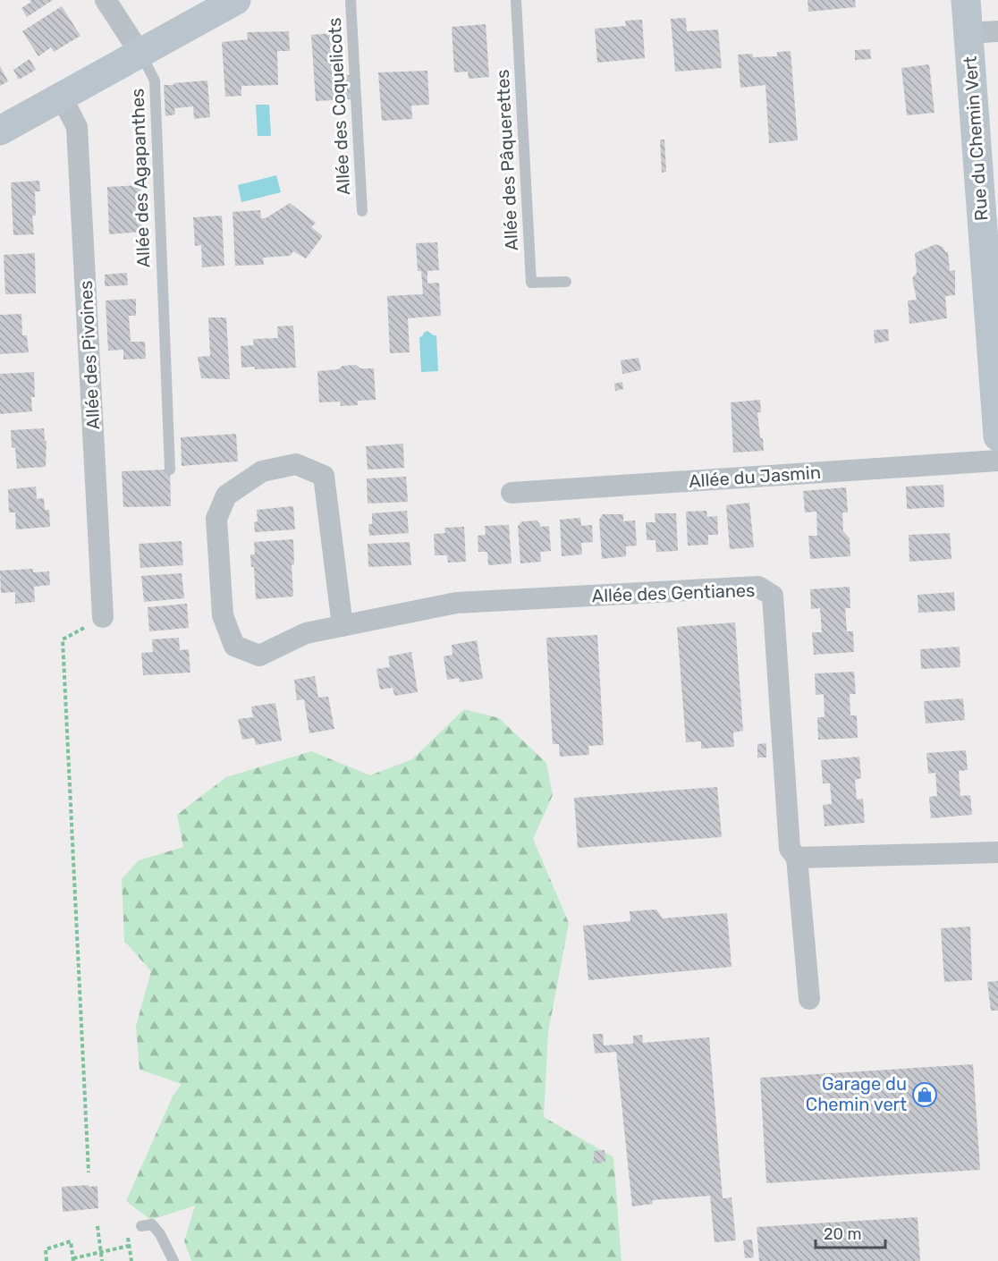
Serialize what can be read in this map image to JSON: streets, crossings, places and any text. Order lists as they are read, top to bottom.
{
  "streets": {
    "street": [
      "Rue du Chemin Vert",
      "Allée des Pivoines",
      "Allée du Jasmin",
      "Allée des Gentianes"
    ],
    "lane": ["Allée des Coquelicots", "Allée des Pâquerettes", "Allée des Agapanthes"]
  },
  "places": {
    "shop": ["Garage du Chemin vert"]
  },
  "scale_bar": "20 m"
}
